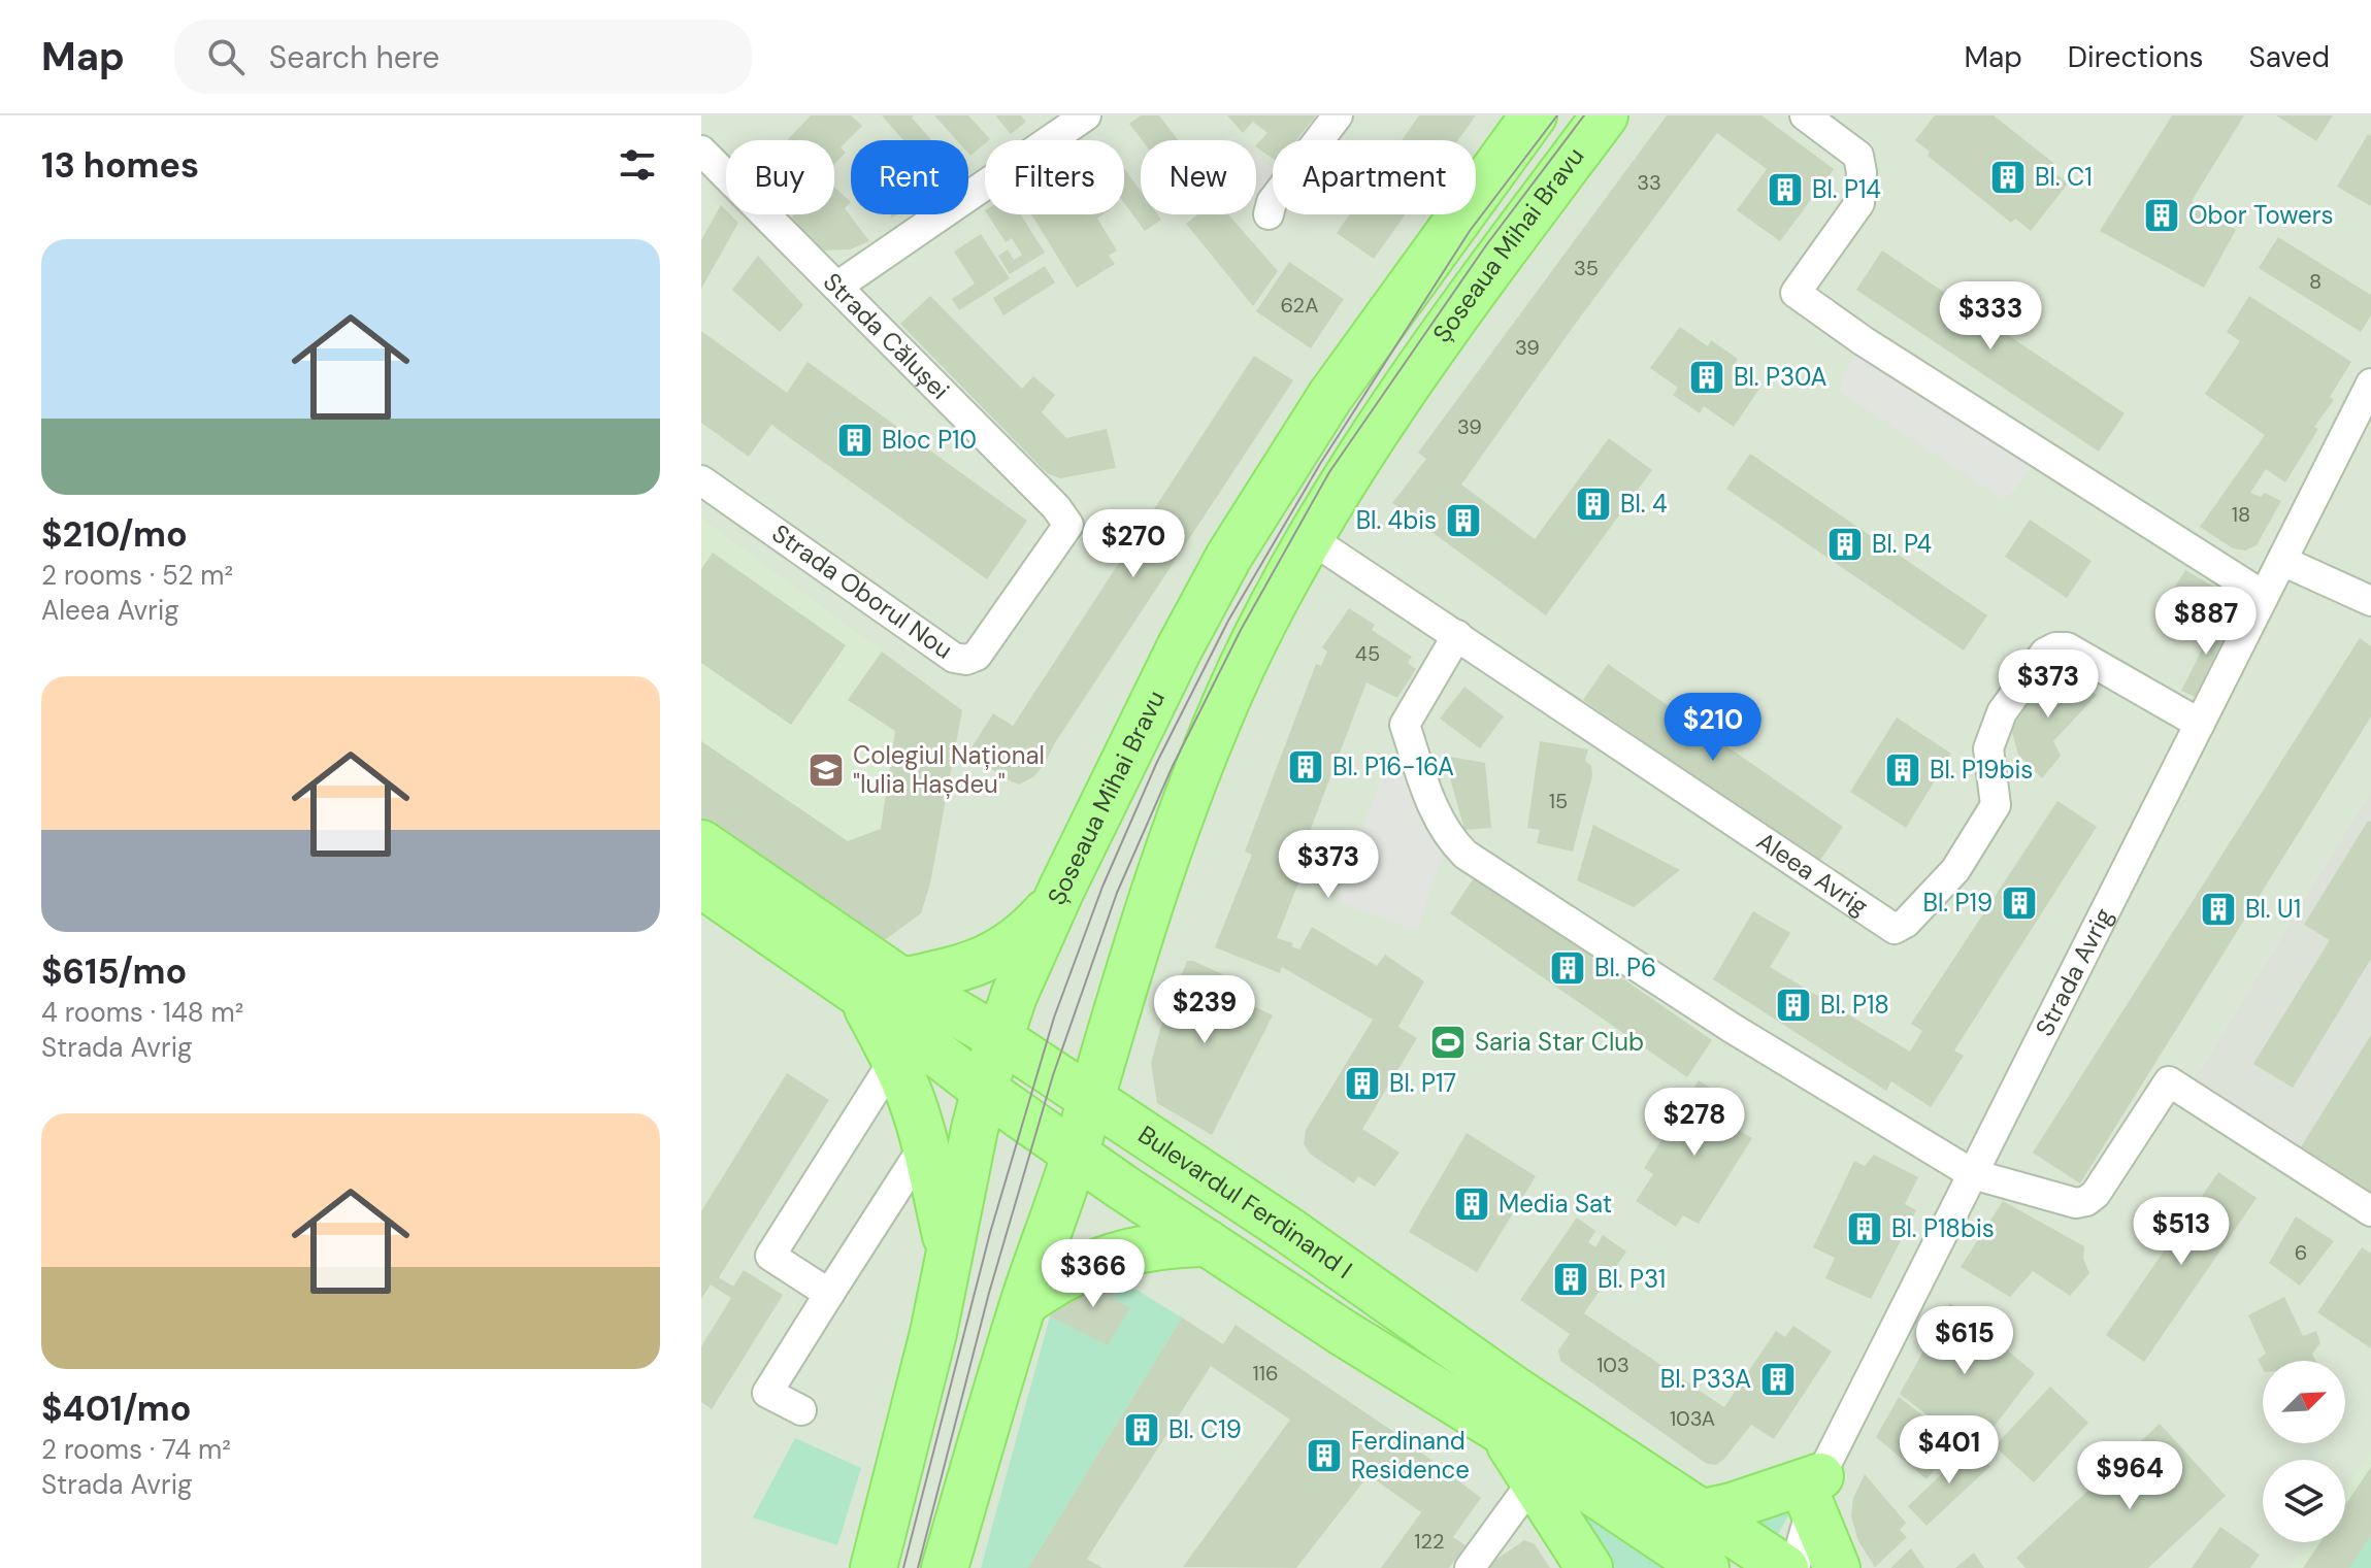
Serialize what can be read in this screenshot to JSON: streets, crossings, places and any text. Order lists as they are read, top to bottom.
{
  "streets": {
    "main road": ["Șoseaua Mihai Bravu", "Bulevardul Ferdinand I"],
    "street": [
      "Strada Călușei",
      "Strada Oborul Nou",
      "Aleea Avrig",
      "Strada Avrig"
    ]
  },
  "crossings": [
    ["Șoseaua Mihai Bravu", "Aleea Avrig"],
    ["Șoseaua Mihai Bravu", "Bulevardul Ferdinand I"],
    ["Strada Călușei", "Strada Oborul Nou"],
    ["Aleea Avrig", "Strada Avrig"]
  ],
  "places": {
    "building": [
      "Bl. C1",
      "Bl. P14",
      "Obor Towers",
      "Bl. P30A",
      "Bloc P10",
      "Bl. 4",
      "Bl. 4bis",
      "Bl. P4",
      "Bl. P16-16A",
      "Bl. P19bis",
      "Bl. P19",
      "Bl. U1",
      "Bl. P6",
      "Bl. P18",
      "Bl. P17",
      "Media Sat",
      "Bl. P18bis",
      "Bl. P31",
      "Bl. P33A",
      "Bl. C19",
      "Ferdinand Residence"
    ],
    "school or university": ["Colegiul Național \"Iulia Hașdeu\""],
    "sports": ["Saria Star Club"]
  },
  "house_numbers": [
    "33",
    "35",
    "8",
    "62A",
    "39",
    "39",
    "18",
    "45",
    "15",
    "6",
    "103",
    "116",
    "103A",
    "122"
  ],
  "north": "top right",
  "page": {
    "header": "Map",
    "search": "Search here",
    "nav": ["Map", "Directions", "Saved"],
    "heading": "13 homes",
    "chip": [
      "Buy",
      "Rent",
      "Filters",
      "New",
      "Apartment"
    ],
    "list": [
      {
        "name": "$210/mo",
        "note": "2 rooms · 52 m² · Aleea Avrig"
      },
      {
        "name": "$615/mo",
        "note": "4 rooms · 148 m² · Strada Avrig"
      },
      {
        "name": "$401/mo",
        "note": "2 rooms · 74 m² · Strada Avrig"
      }
    ],
    "price": [
      "$333",
      "$270",
      "$887",
      "$373",
      "$210",
      "$373",
      "$239",
      "$278",
      "$513",
      "$366",
      "$615",
      "$401",
      "$964"
    ]
  }
}
